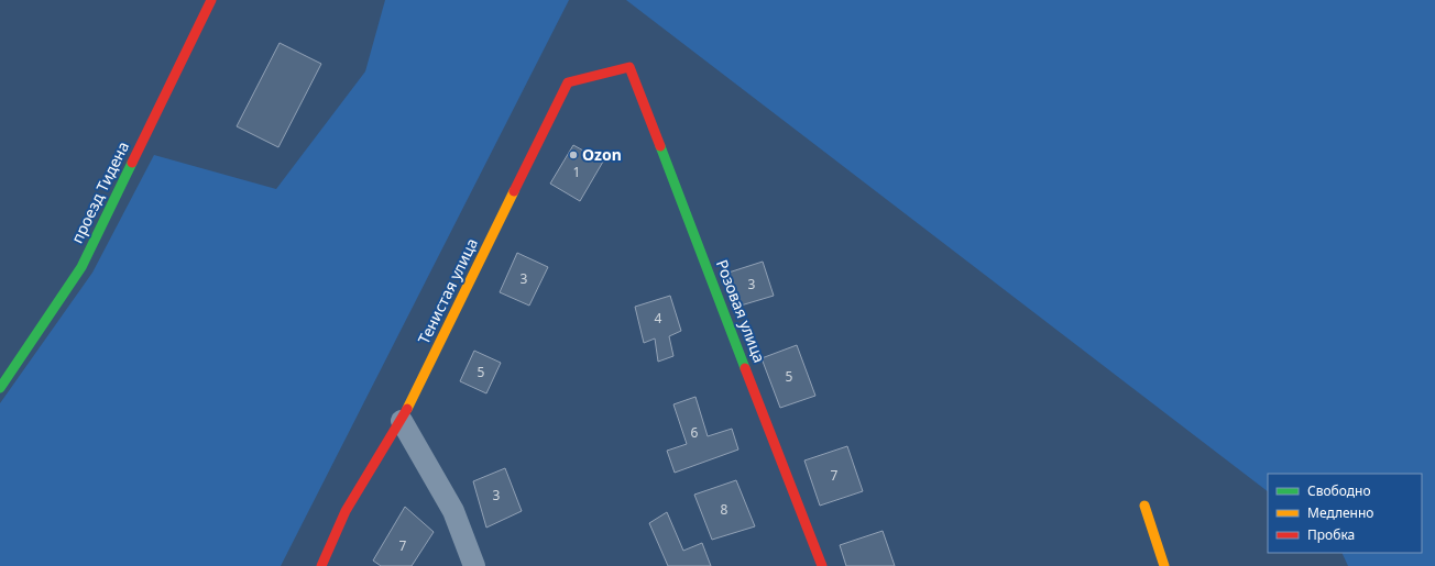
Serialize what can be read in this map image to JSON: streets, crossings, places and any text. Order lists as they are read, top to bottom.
{
  "streets": {
    "street": ["проезд Тидена", "Тенистая улица", "Розовая улица"]
  },
  "crossings": [
    ["Тенистая улица", "Розовая улица"]
  ],
  "places": ["Ozon"],
  "house_numbers": [
    "1",
    "3",
    "3",
    "4",
    "5",
    "5",
    "6",
    "7",
    "3",
    "8",
    "7"
  ],
  "legend": ["Свободно", "Медленно", "Пробка"]
}
